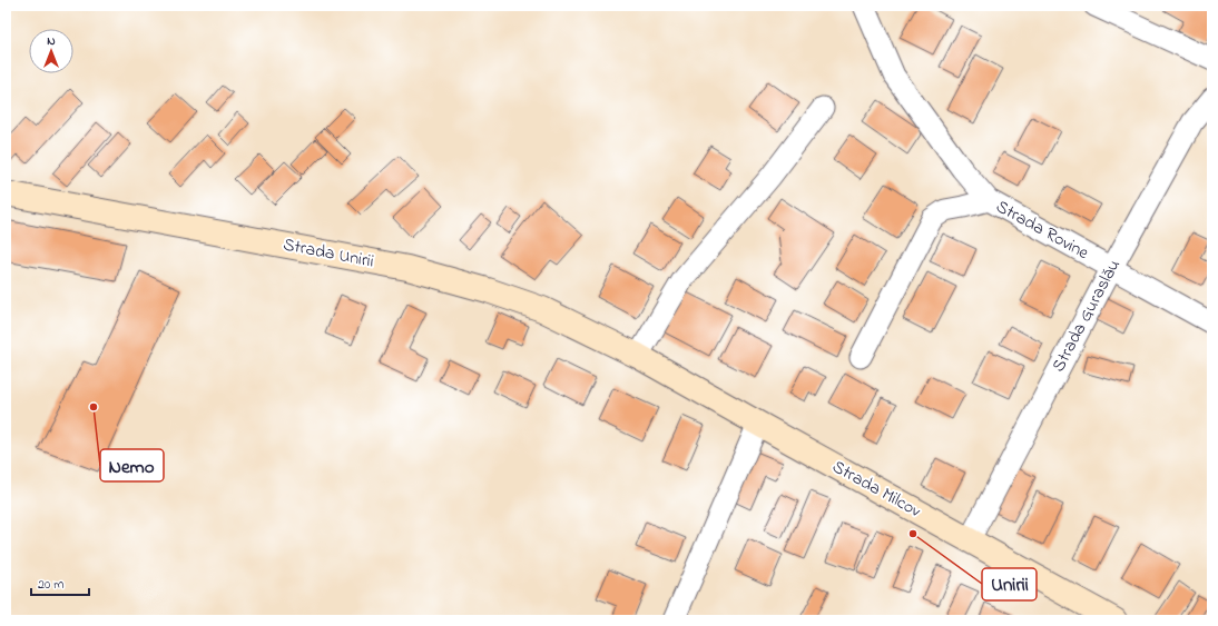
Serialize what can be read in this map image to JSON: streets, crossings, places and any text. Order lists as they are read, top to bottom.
{
  "streets": {
    "main road": ["Strada Unirii", "Strada Milcov"],
    "street": ["Strada Rovine", "Strada Guraslău"]
  },
  "crossings": [
    ["Strada Rovine", "Strada Guraslău"],
    ["Strada Unirii", "Strada Milcov"],
    ["Strada Guraslău", "Strada Milcov"]
  ],
  "places": ["Nemo", "Unirii"],
  "scale_bar": "20 m",
  "north": "top"
}
